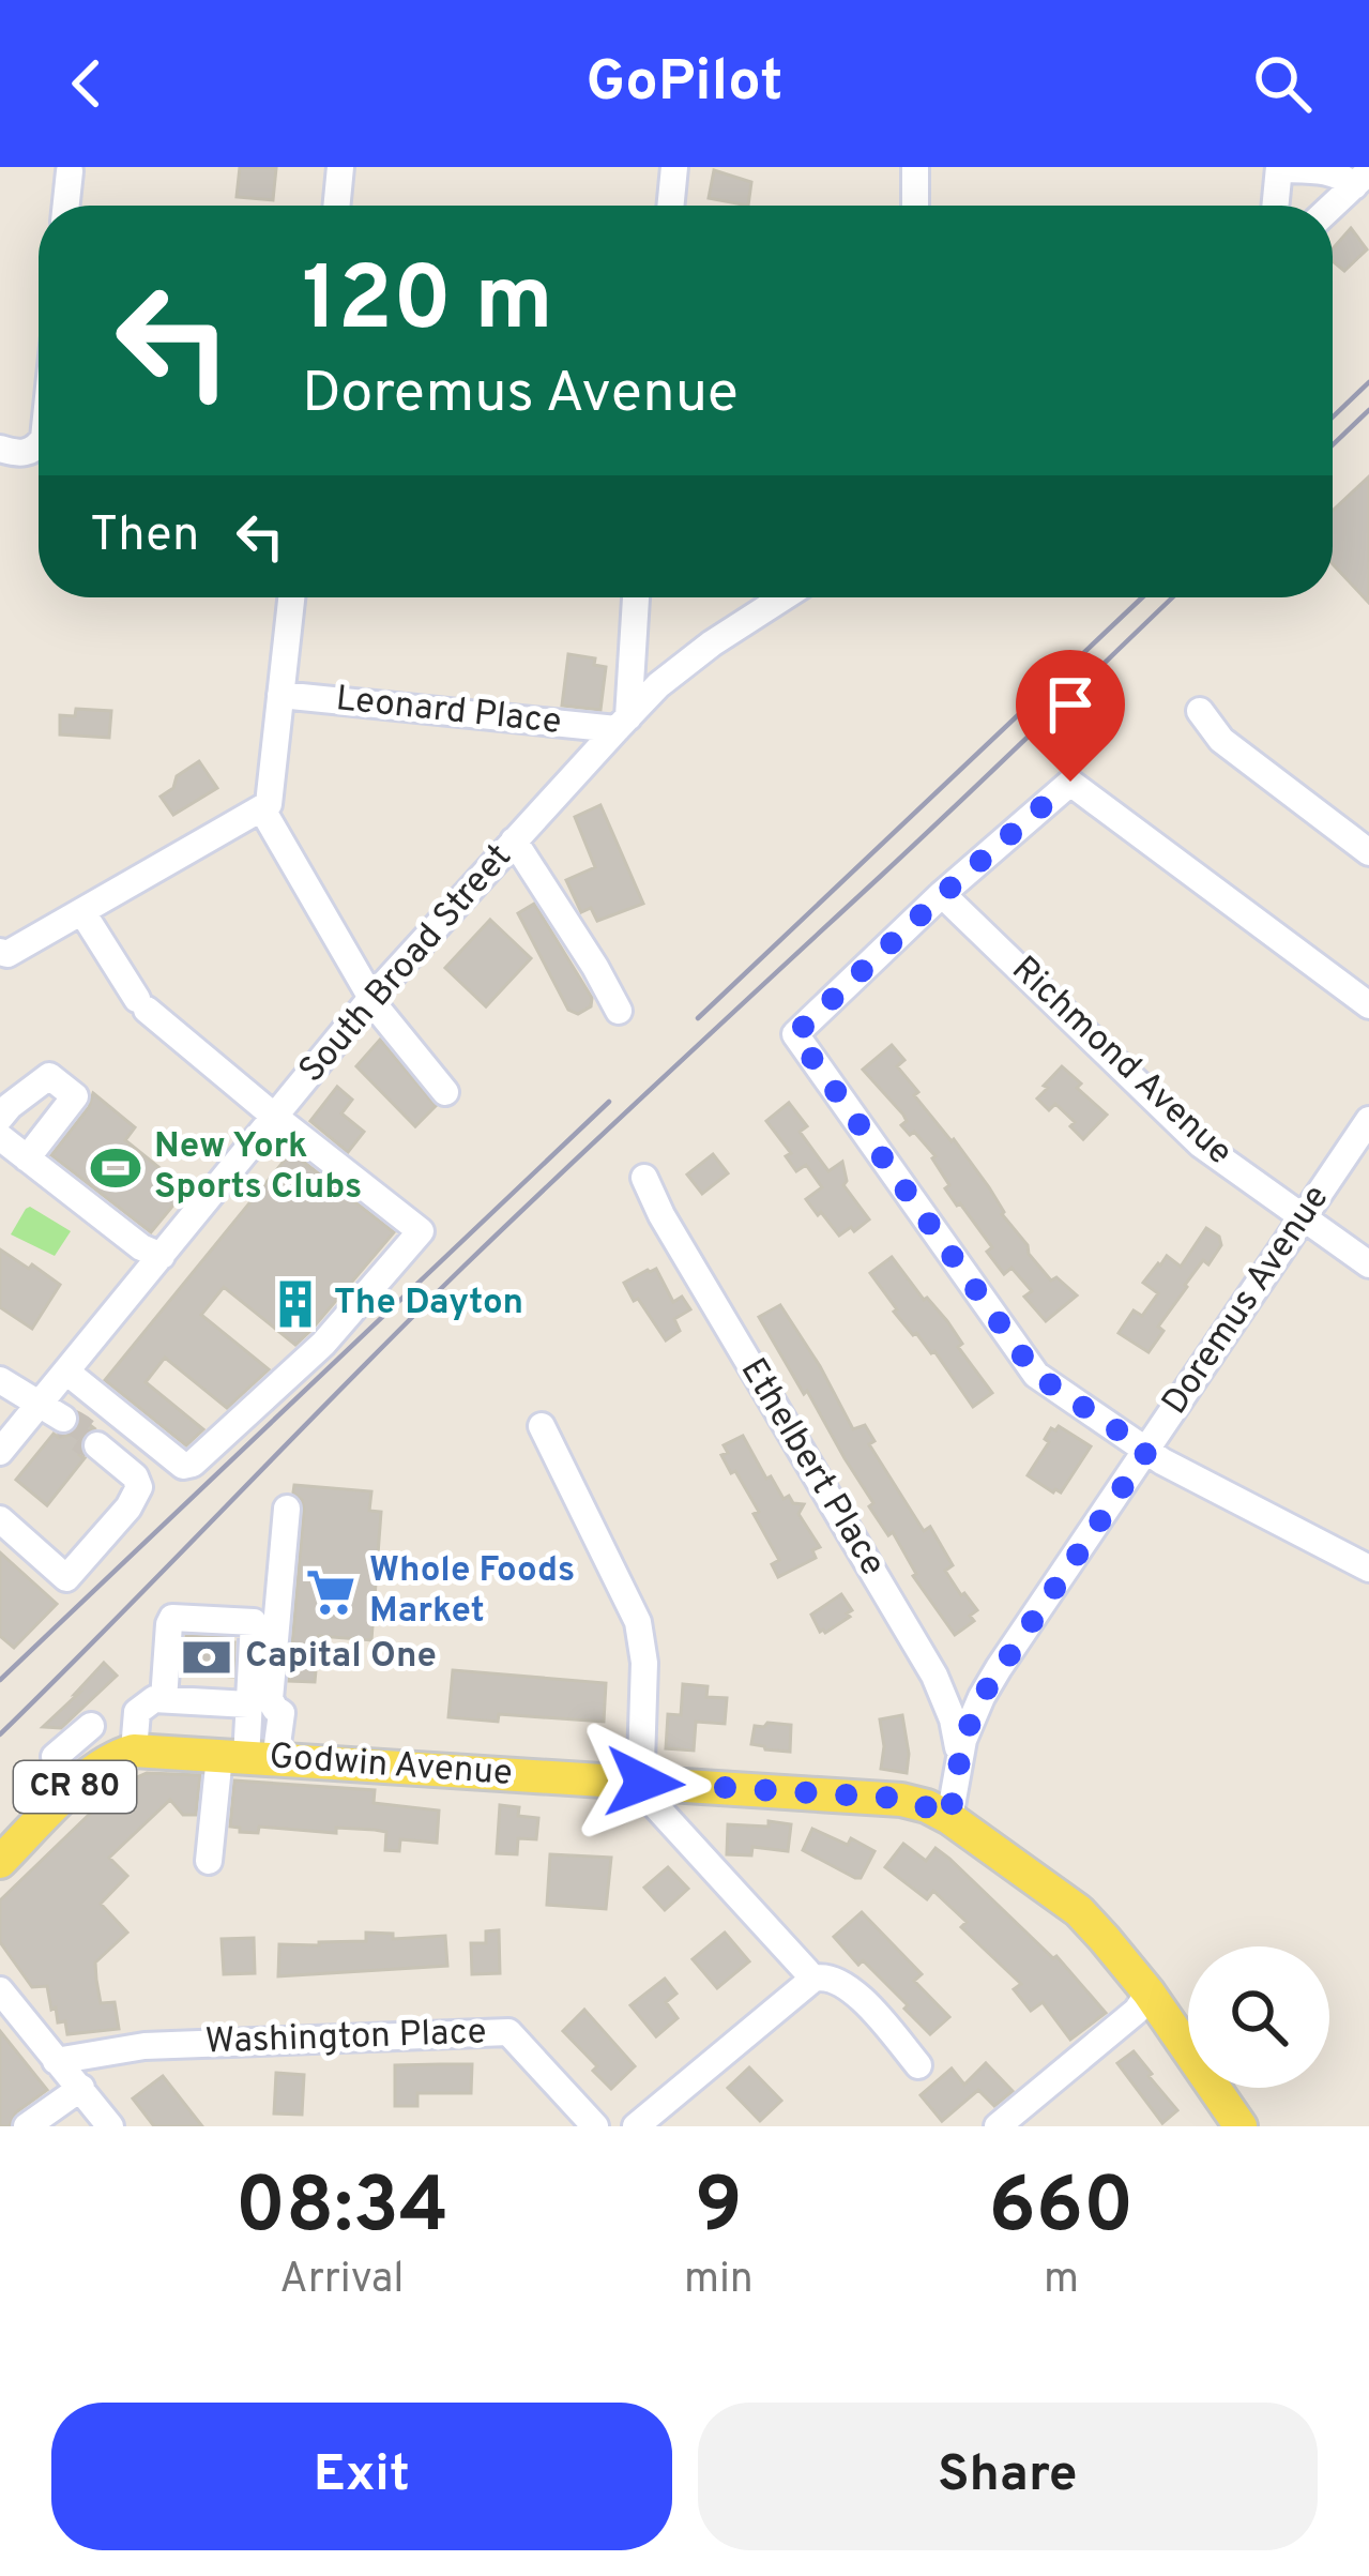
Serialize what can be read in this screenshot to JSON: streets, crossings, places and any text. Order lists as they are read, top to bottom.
{
  "streets": {
    "main road": ["Godwin Avenue", "CR 80"],
    "street": [
      "Leonard Place",
      "South Broad Street",
      "Richmond Avenue",
      "Doremus Avenue",
      "Ethelbert Place",
      "Washington Place"
    ]
  },
  "crossings": [
    ["Leonard Place", "South Broad Street"],
    ["Richmond Avenue", "Doremus Avenue"],
    ["Doremus Avenue", "Ethelbert Place"],
    ["Doremus Avenue", "Godwin Avenue"],
    ["Godwin Avenue", "CR 80"]
  ],
  "places": {
    "sports": ["New York Sports Clubs"],
    "building": ["The Dayton"],
    "supermarket": ["Whole Foods Market"],
    "bank": ["Capital One"]
  },
  "page": {
    "header": "GoPilot",
    "turn": ["120 m", "Doremus Avenue"],
    "then": "Then",
    "eta": [
      "08:34",
      "Arrival",
      "9",
      "min",
      "660",
      "m"
    ],
    "buttons": ["Exit", "Share"]
  }
}
